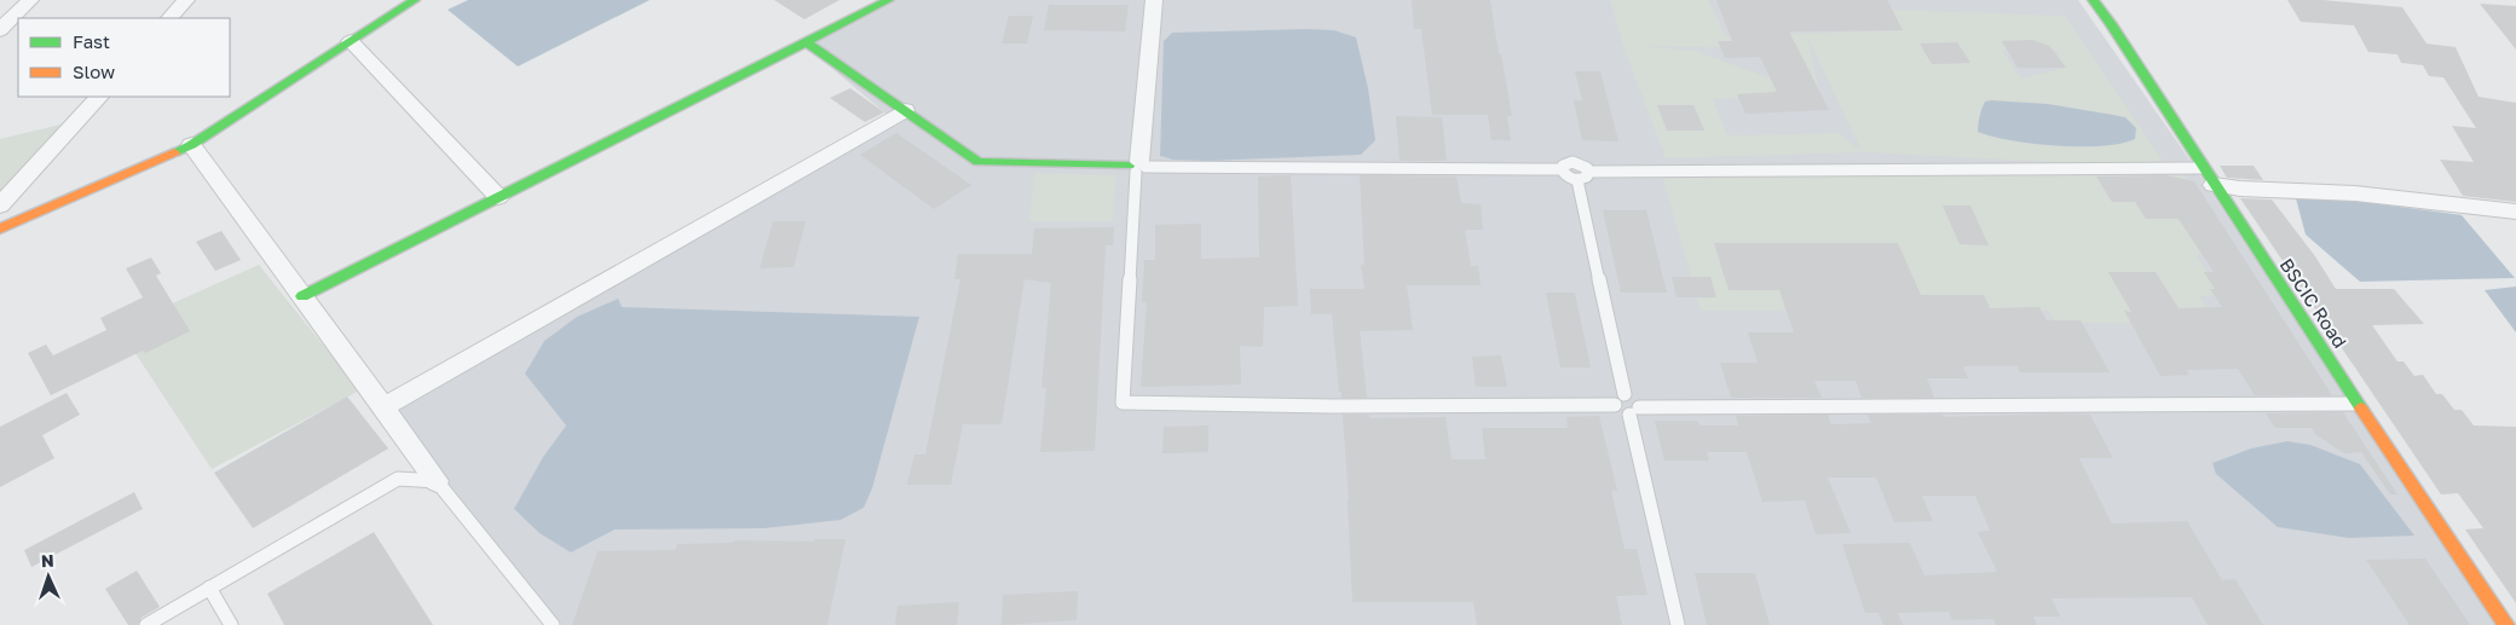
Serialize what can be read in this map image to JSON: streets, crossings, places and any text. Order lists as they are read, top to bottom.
{
  "streets": {
    "street": ["BSCIC Road"]
  },
  "legend": ["Fast", "Slow"],
  "north": "top"
}
